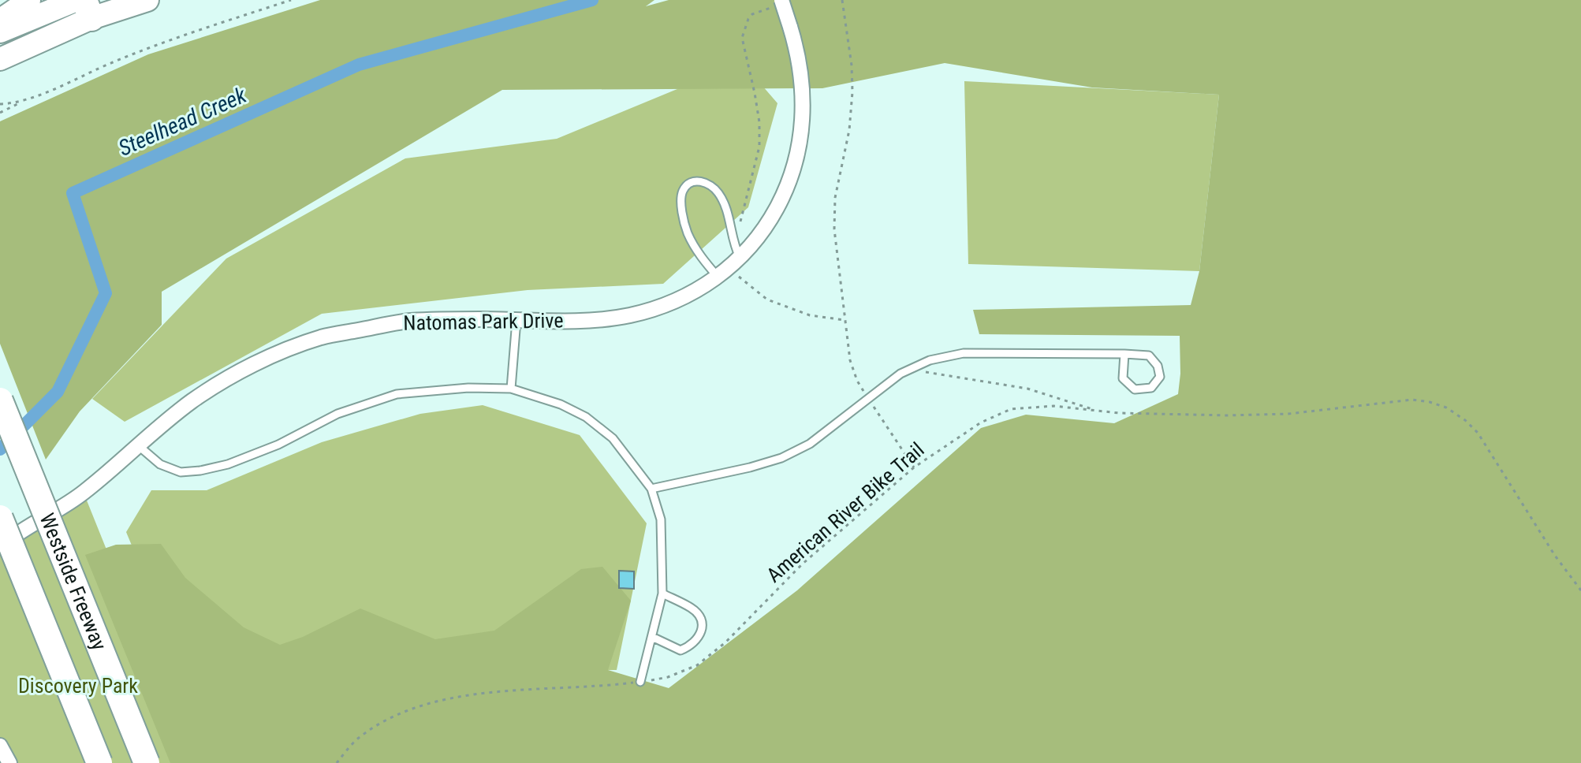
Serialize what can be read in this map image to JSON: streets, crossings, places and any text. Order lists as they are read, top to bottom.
{
  "streets": {
    "highway": ["Westside Freeway"],
    "street": ["Natomas Park Drive"],
    "path": ["American River Bike Trail"]
  },
  "water": ["Steelhead Creek"],
  "parks": ["Discovery Park"]
}
